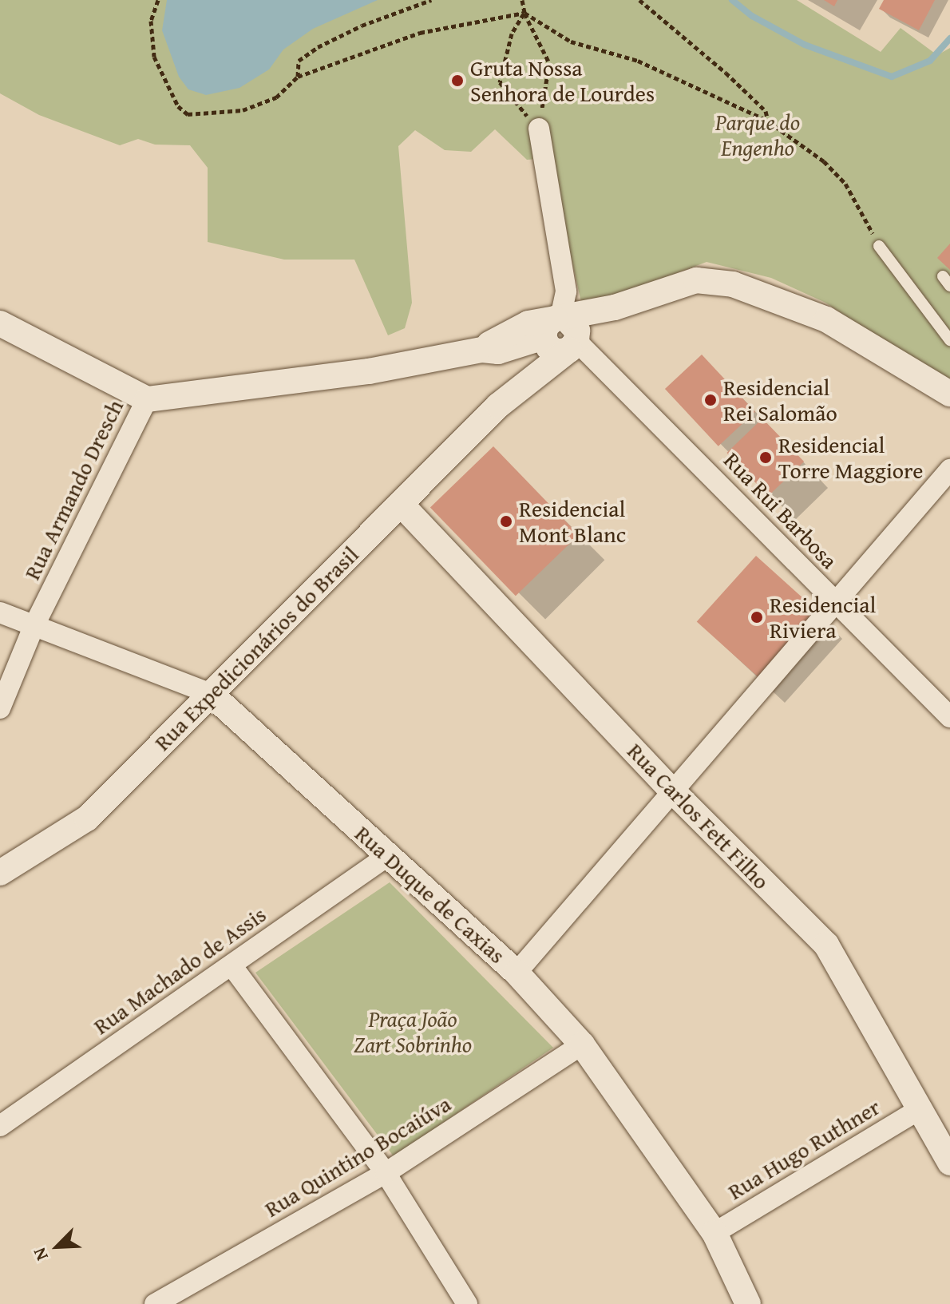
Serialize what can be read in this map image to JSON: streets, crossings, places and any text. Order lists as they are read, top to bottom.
{
  "streets": {
    "street": [
      "Rua Armando Dresch",
      "Rua Rui Barbosa",
      "Rua Expedicionários do Brasil",
      "Rua Carlos Fett Filho",
      "Rua Duque de Caxias",
      "Rua Machado de Assis",
      "Rua Hugo Ruthner",
      "Rua Quintino Bocaiúva"
    ]
  },
  "crossings": [
    ["Rua Armando Dresch", "Rua Duque de Caxias"],
    ["Rua Rui Barbosa", "Rua Expedicionários do Brasil"],
    ["Rua Expedicionários do Brasil", "Rua Carlos Fett Filho"],
    ["Rua Expedicionários do Brasil", "Rua Duque de Caxias"],
    ["Rua Carlos Fett Filho", "Rua Hugo Ruthner"],
    ["Rua Duque de Caxias", "Rua Machado de Assis"],
    ["Rua Duque de Caxias", "Rua Hugo Ruthner"],
    ["Rua Duque de Caxias", "Rua Quintino Bocaiúva"]
  ],
  "parks": ["Parque do Engenho", "Praça João Zart Sobrinho"],
  "places": [
    "Gruta Nossa Senhora de Lourdes",
    "Residencial Rei Salomão",
    "Residencial Torre Maggiore",
    "Residencial Mont Blanc",
    "Residencial Riviera"
  ],
  "north": "bottom left"
}
